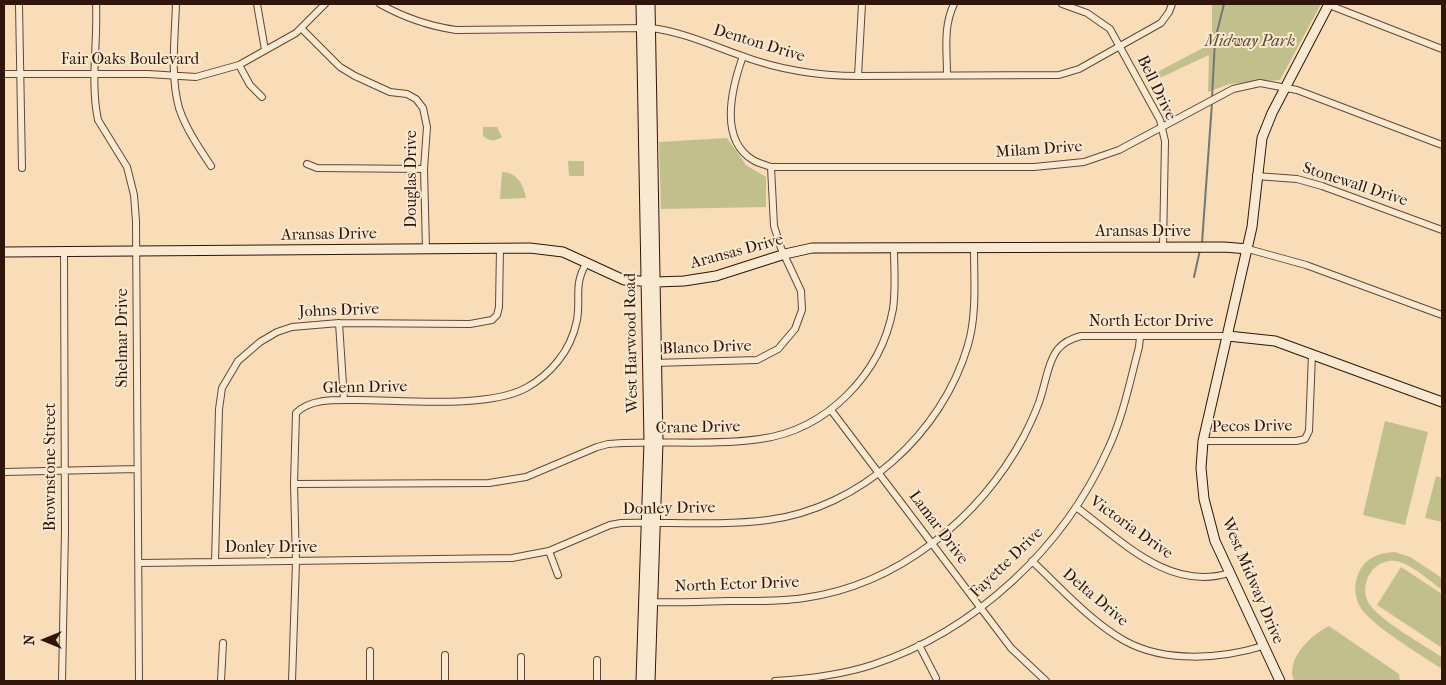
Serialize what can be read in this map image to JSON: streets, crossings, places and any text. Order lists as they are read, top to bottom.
{
  "streets": {
    "street": [
      "Denton Drive",
      "Fair Oaks Boulevard",
      "Bell Drive",
      "Milam Drive",
      "Douglas Drive",
      "Stonewall Drive",
      "Aransas Drive",
      "Johns Drive",
      "North Ector Drive",
      "Shelmar Drive",
      "West Harwood Road",
      "Blanco Drive",
      "Glenn Drive",
      "Pecos Drive",
      "Crane Drive",
      "Brownstone Street",
      "Donley Drive",
      "Lamar Drive",
      "Victoria Drive",
      "Fayette Drive",
      "West Midway Drive",
      "Delta Drive"
    ]
  },
  "crossings": [
    ["Denton Drive", "Bell Drive"],
    ["Denton Drive", "Milam Drive"],
    ["Denton Drive", "West Harwood Road"],
    ["Fair Oaks Boulevard", "Douglas Drive"],
    ["Fair Oaks Boulevard", "Shelmar Drive"],
    ["Bell Drive", "Milam Drive"],
    ["Bell Drive", "Aransas Drive"],
    ["Milam Drive", "Blanco Drive"],
    ["Milam Drive", "West Midway Drive"],
    ["Douglas Drive", "Aransas Drive"],
    ["Stonewall Drive", "West Midway Drive"],
    ["Aransas Drive", "Johns Drive"],
    ["Aransas Drive", "Shelmar Drive"],
    ["Aransas Drive", "West Harwood Road"],
    ["Aransas Drive", "Blanco Drive"],
    ["Aransas Drive", "Glenn Drive"],
    ["Aransas Drive", "Crane Drive"],
    ["Aransas Drive", "Brownstone Street"],
    ["Aransas Drive", "Donley Drive"],
    ["Aransas Drive", "West Midway Drive"],
    ["Johns Drive", "Donley Drive"],
    ["North Ector Drive", "West Harwood Road"],
    ["North Ector Drive", "Pecos Drive"],
    ["North Ector Drive", "Lamar Drive"],
    ["North Ector Drive", "Fayette Drive"],
    ["North Ector Drive", "West Midway Drive"],
    ["Shelmar Drive", "Donley Drive"],
    ["West Harwood Road", "Blanco Drive"],
    ["West Harwood Road", "Crane Drive"],
    ["West Harwood Road", "Donley Drive"],
    ["Glenn Drive", "Crane Drive"],
    ["Glenn Drive", "Donley Drive"],
    ["Pecos Drive", "West Midway Drive"],
    ["Crane Drive", "Lamar Drive"],
    ["Donley Drive", "Lamar Drive"],
    ["Lamar Drive", "Fayette Drive"],
    ["Victoria Drive", "Fayette Drive"],
    ["Victoria Drive", "West Midway Drive"],
    ["Fayette Drive", "Delta Drive"],
    ["West Midway Drive", "Delta Drive"]
  ],
  "parks": ["Midway Park"],
  "north": "left"
}
